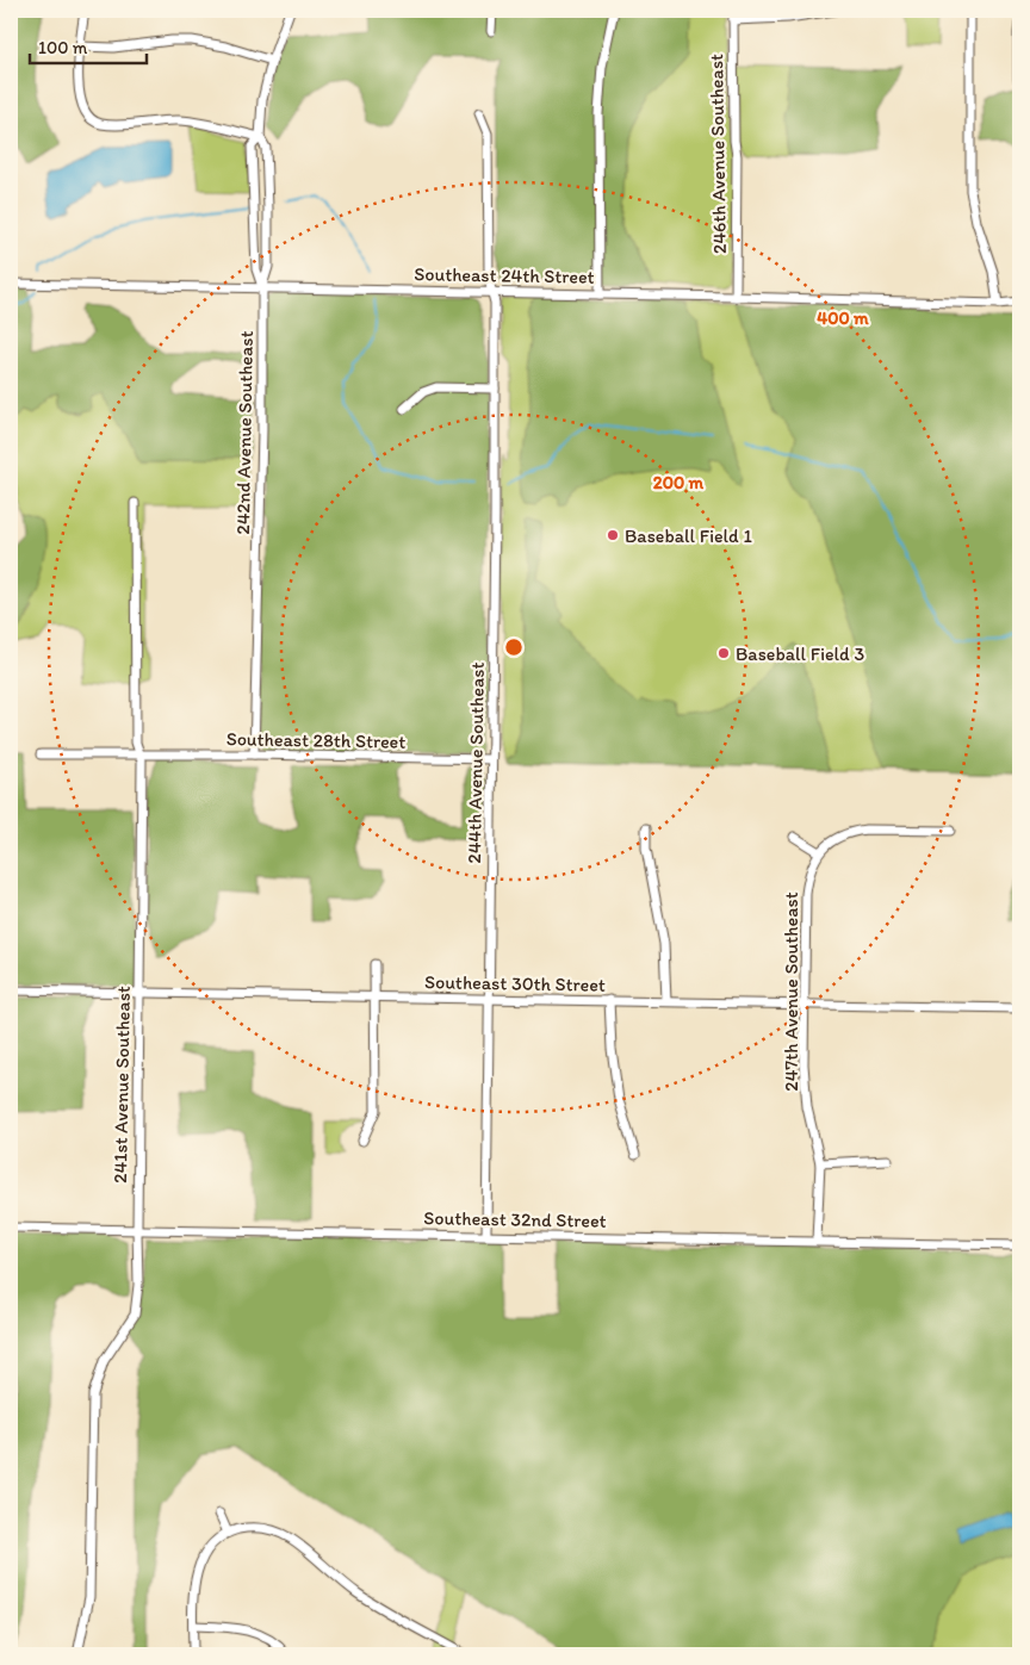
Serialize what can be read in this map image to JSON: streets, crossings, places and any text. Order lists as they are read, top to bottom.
{
  "streets": {
    "street": [
      "246th Avenue Southeast",
      "Southeast 24th Street",
      "242nd Avenue Southeast",
      "Southeast 28th Street",
      "244th Avenue Southeast",
      "Southeast 30th Street",
      "247th Avenue Southeast",
      "241st Avenue Southeast",
      "Southeast 32nd Street"
    ]
  },
  "crossings": [
    ["246th Avenue Southeast", "Southeast 24th Street"],
    ["Southeast 24th Street", "242nd Avenue Southeast"],
    ["Southeast 24th Street", "244th Avenue Southeast"],
    ["242nd Avenue Southeast", "Southeast 28th Street"],
    ["Southeast 28th Street", "244th Avenue Southeast"],
    ["Southeast 28th Street", "241st Avenue Southeast"],
    ["244th Avenue Southeast", "Southeast 30th Street"],
    ["244th Avenue Southeast", "Southeast 32nd Street"],
    ["Southeast 30th Street", "247th Avenue Southeast"],
    ["Southeast 30th Street", "241st Avenue Southeast"],
    ["247th Avenue Southeast", "Southeast 32nd Street"],
    ["241st Avenue Southeast", "Southeast 32nd Street"]
  ],
  "places": ["Baseball Field 1", "Baseball Field 3"],
  "scale_bar": "100 m",
  "rings": ["400 m", "200 m"]
}
